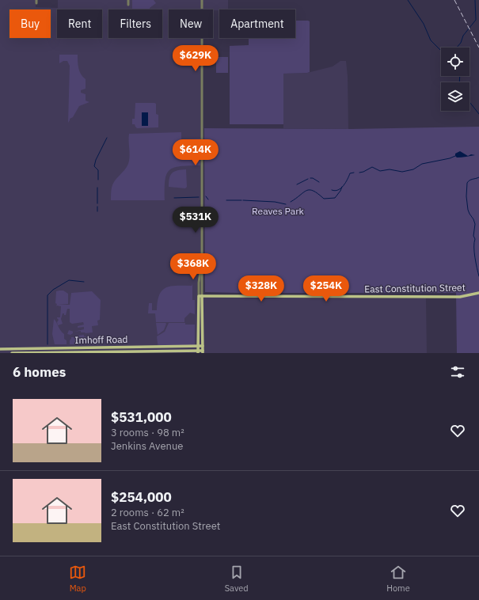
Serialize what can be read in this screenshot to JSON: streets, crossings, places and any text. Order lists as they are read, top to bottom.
{
  "streets": {
    "main road": ["East Constitution Street", "Imhoff Road"]
  },
  "parks": ["Reaves Park"],
  "page": {
    "chip": [
      "Buy",
      "Rent",
      "Filters",
      "New",
      "Apartment"
    ],
    "price": [
      "$629K",
      "$614K",
      "$531K",
      "$368K",
      "$328K",
      "$254K"
    ],
    "heading": "6 homes",
    "list": [
      {
        "name": "$531,000",
        "note": "3 rooms · 98 m² · Jenkins Avenue"
      },
      {
        "name": "$254,000",
        "note": "2 rooms · 62 m² · East Constitution Street"
      }
    ],
    "tabs": ["Map", "Saved", "Home"]
  }
}
